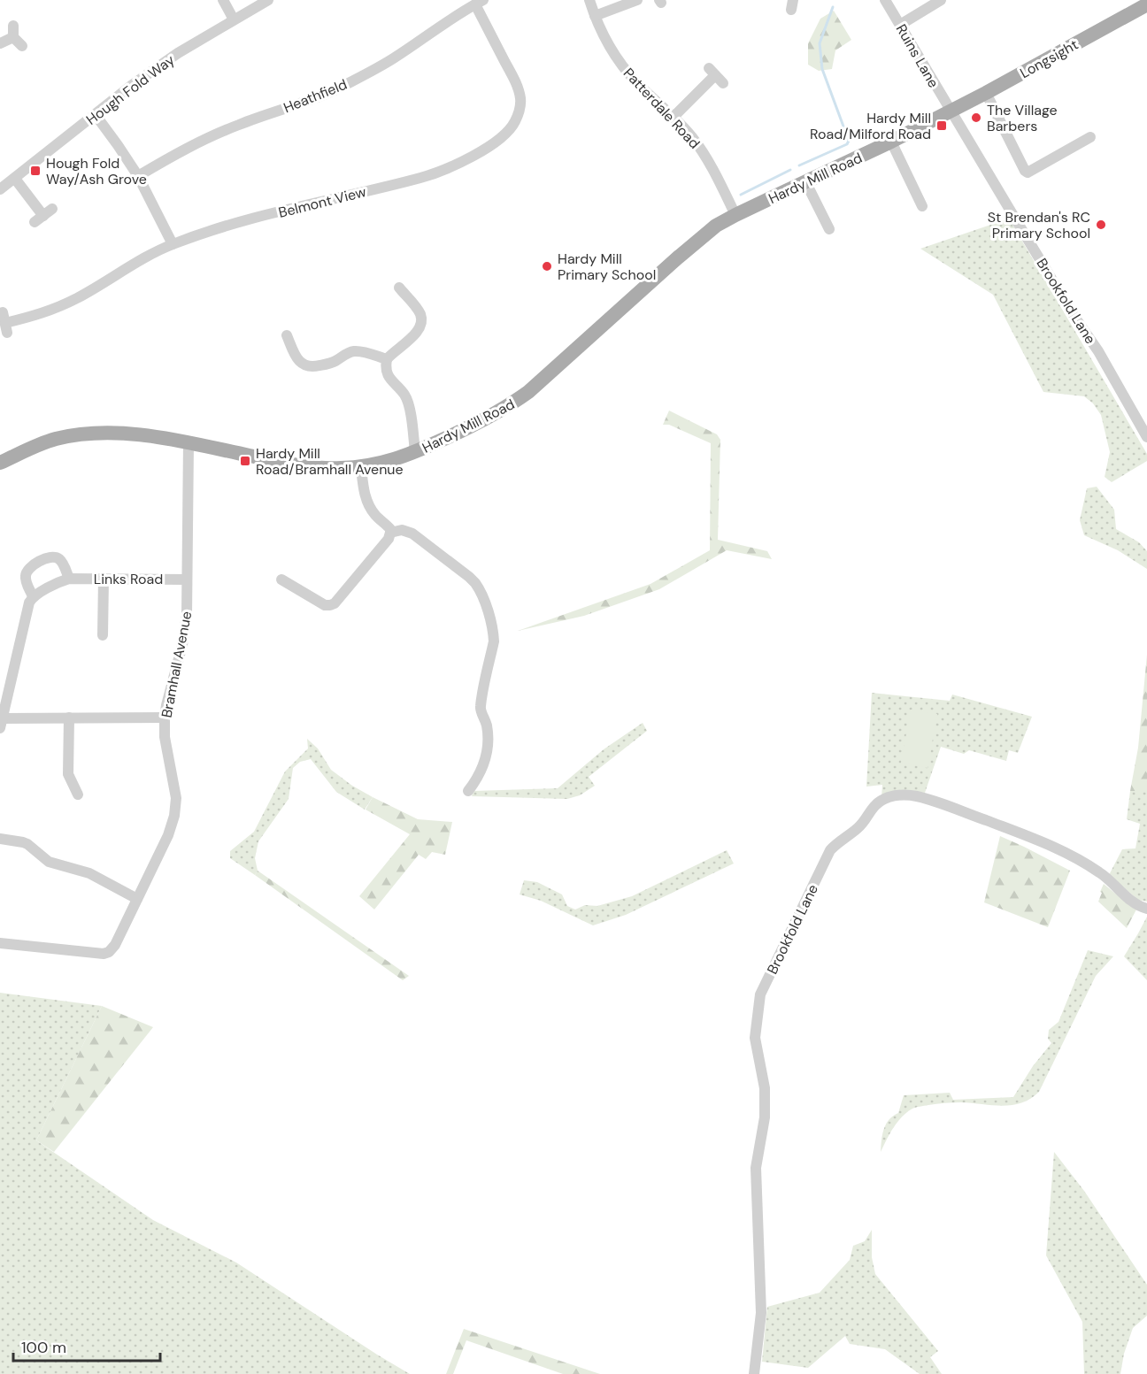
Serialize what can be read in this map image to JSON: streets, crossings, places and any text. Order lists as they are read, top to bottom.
{
  "streets": {
    "main road": ["Longsight", "Hardy Mill Road"],
    "street": [
      "Ruins Lane",
      "Hough Fold Way",
      "Heathfield",
      "Patterdale Road",
      "Belmont View",
      "Brookfold Lane",
      "Links Road",
      "Bramhall Avenue"
    ]
  },
  "crossings": [
    ["Ruins Lane", "Longsight"],
    ["Ruins Lane", "Hardy Mill Road"],
    ["Ruins Lane", "Brookfold Lane"],
    ["Longsight", "Hardy Mill Road"],
    ["Longsight", "Brookfold Lane"],
    ["Heathfield", "Belmont View"],
    ["Patterdale Road", "Hardy Mill Road"],
    ["Hardy Mill Road", "Brookfold Lane"],
    ["Hardy Mill Road", "Bramhall Avenue"],
    ["Links Road", "Bramhall Avenue"]
  ],
  "places": {
    "other": ["The Village Barbers", "St Brendan's RC Primary School", "Hardy Mill Primary School"],
    "transit": ["Hardy Mill Road/Milford Road", "Hough Fold Way/Ash Grove", "Hardy Mill Road/Bramhall Avenue"]
  },
  "scale_bar": "100 m"
}
